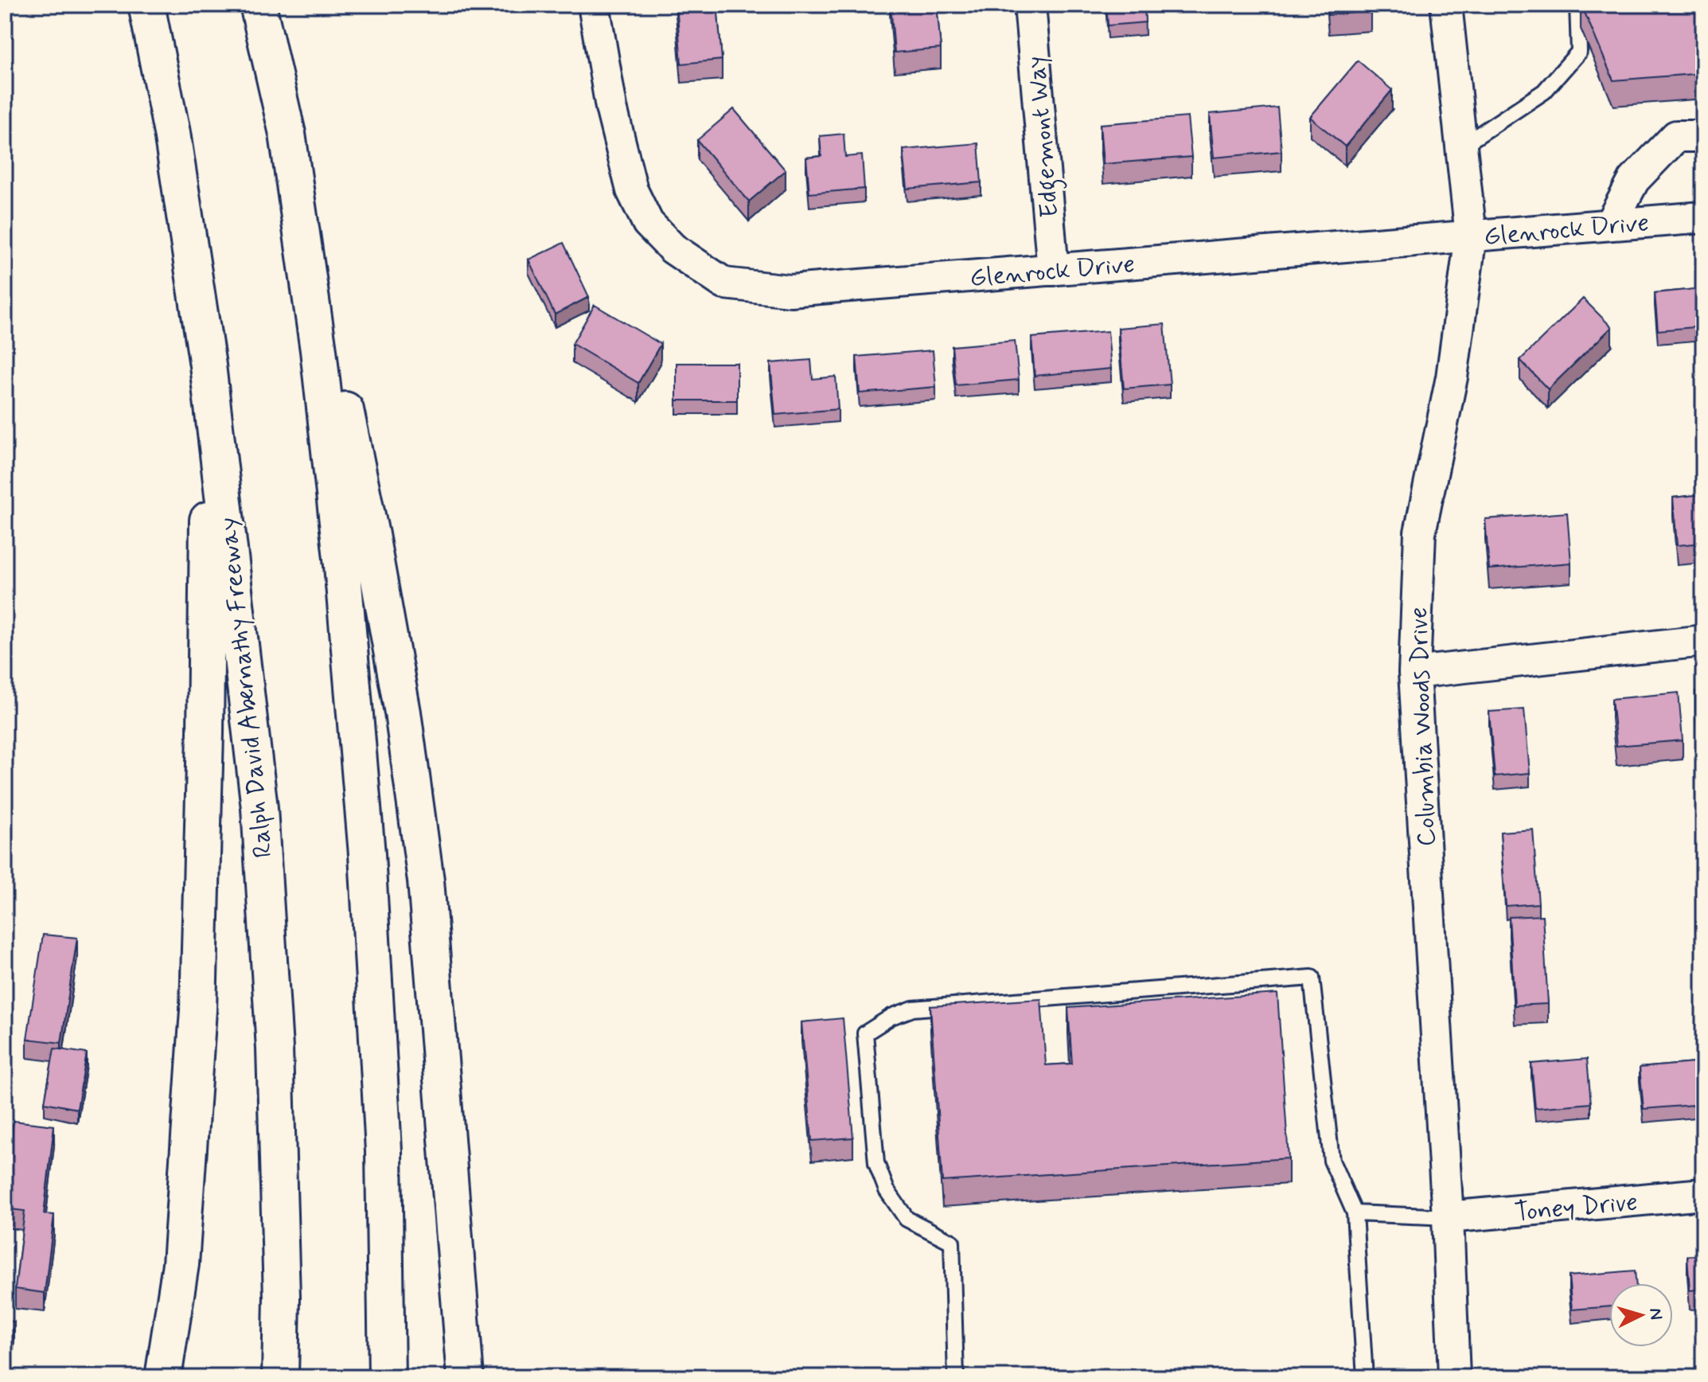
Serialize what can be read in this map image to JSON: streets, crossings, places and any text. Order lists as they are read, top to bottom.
{
  "streets": {
    "highway": ["Ralph David Abernathy Freeway"],
    "street": [
      "Edgemont Way",
      "Glenrock Drive",
      "Columbia Woods Drive",
      "Toney Drive"
    ]
  },
  "crossings": [
    ["Edgemont Way", "Glenrock Drive"],
    ["Glenrock Drive", "Columbia Woods Drive"],
    ["Columbia Woods Drive", "Toney Drive"]
  ],
  "north": "right"
}
